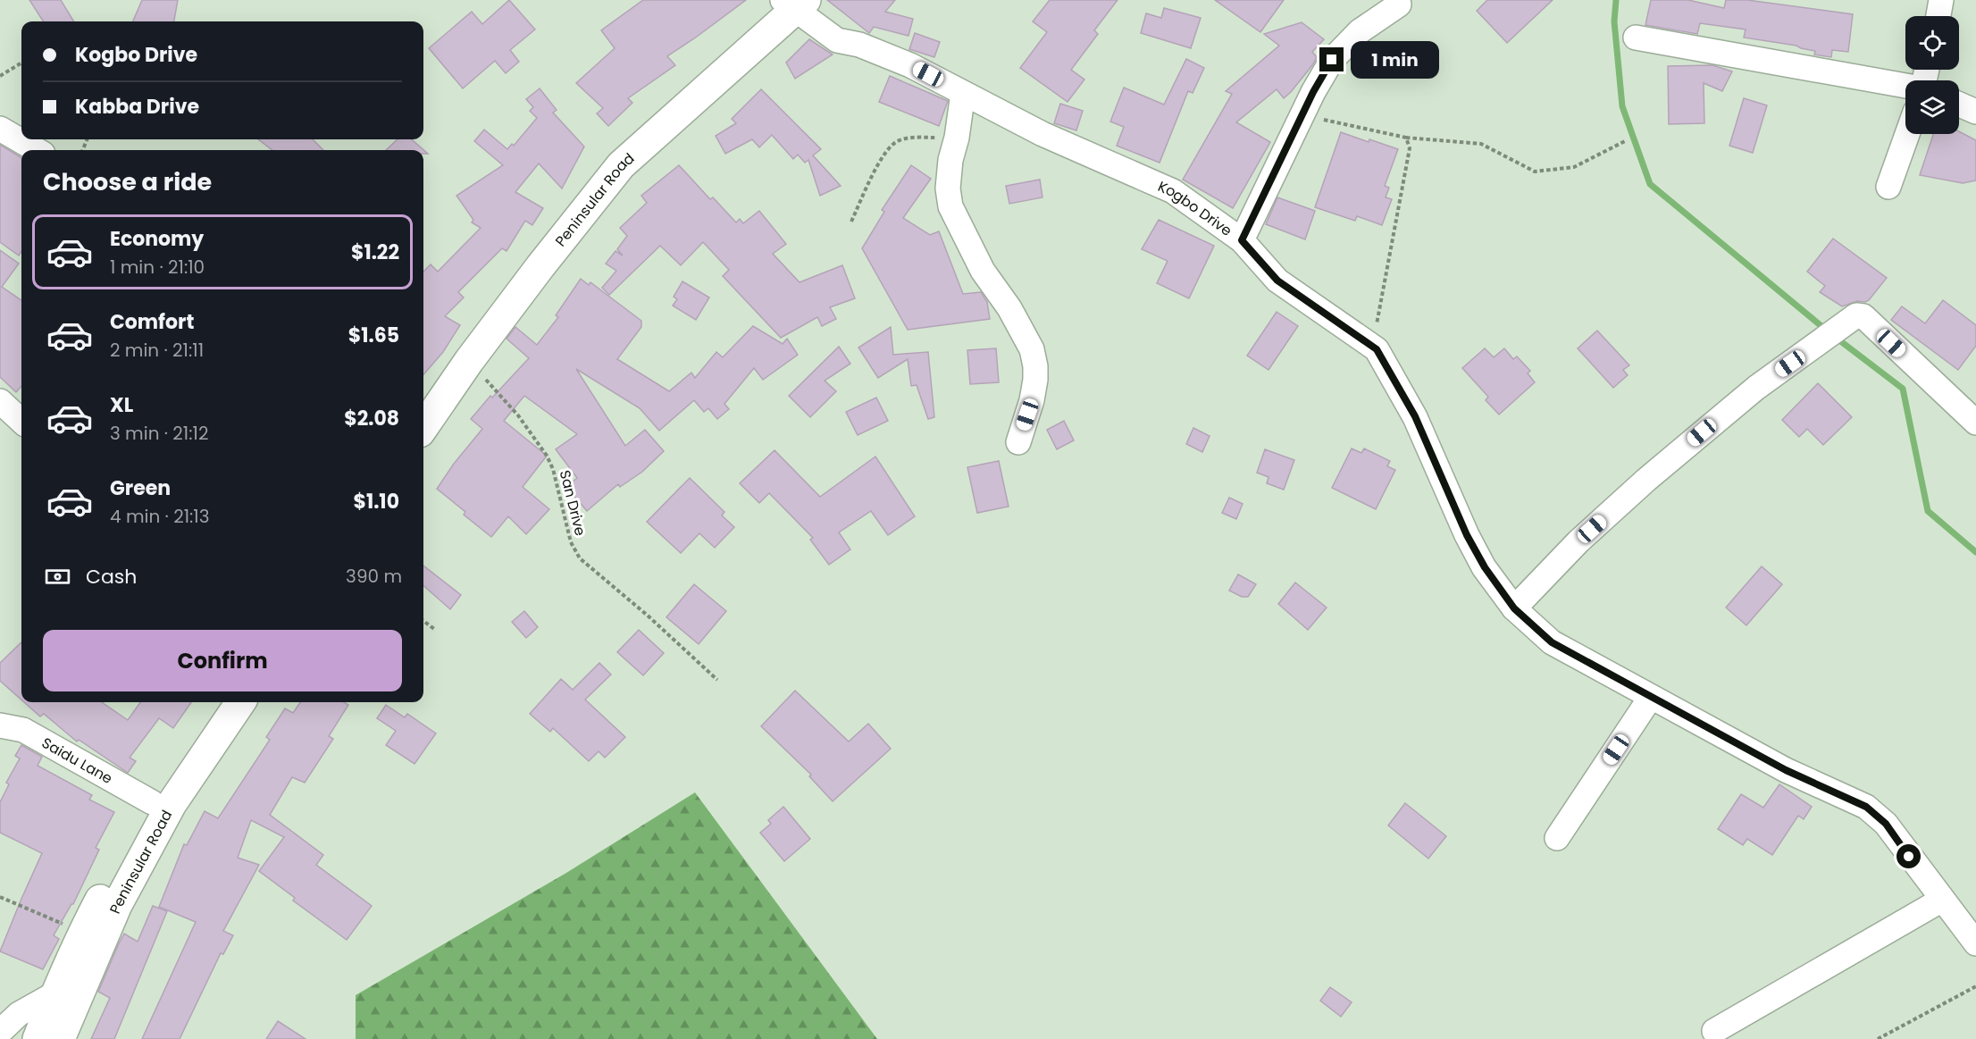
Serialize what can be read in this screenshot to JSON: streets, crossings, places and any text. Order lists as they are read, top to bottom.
{
  "streets": {
    "main road": ["Peninsular Road"],
    "street": ["Kogbo Drive", "Saidu Lane"],
    "path": ["San Drive"]
  },
  "crossings": [
    ["Peninsular Road", "Kogbo Drive"],
    ["Peninsular Road", "San Drive"],
    ["Peninsular Road", "Saidu Lane"]
  ],
  "page": {
    "banner": ["Kogbo Drive", "Kabba Drive"],
    "bubble": "1 min",
    "heading": "Choose a ride",
    "list": [
      {
        "name": "Economy",
        "note": "1 min · 21:10",
        "value": "$1.22"
      },
      {
        "name": "Comfort",
        "note": "2 min · 21:11",
        "value": "$1.65"
      },
      {
        "name": "XL",
        "note": "3 min · 21:12",
        "value": "$2.08"
      },
      {
        "name": "Green",
        "note": "4 min · 21:13",
        "value": "$1.10"
      }
    ],
    "pay": ["Cash", "390 m"],
    "buttons": "Confirm"
  }
}
